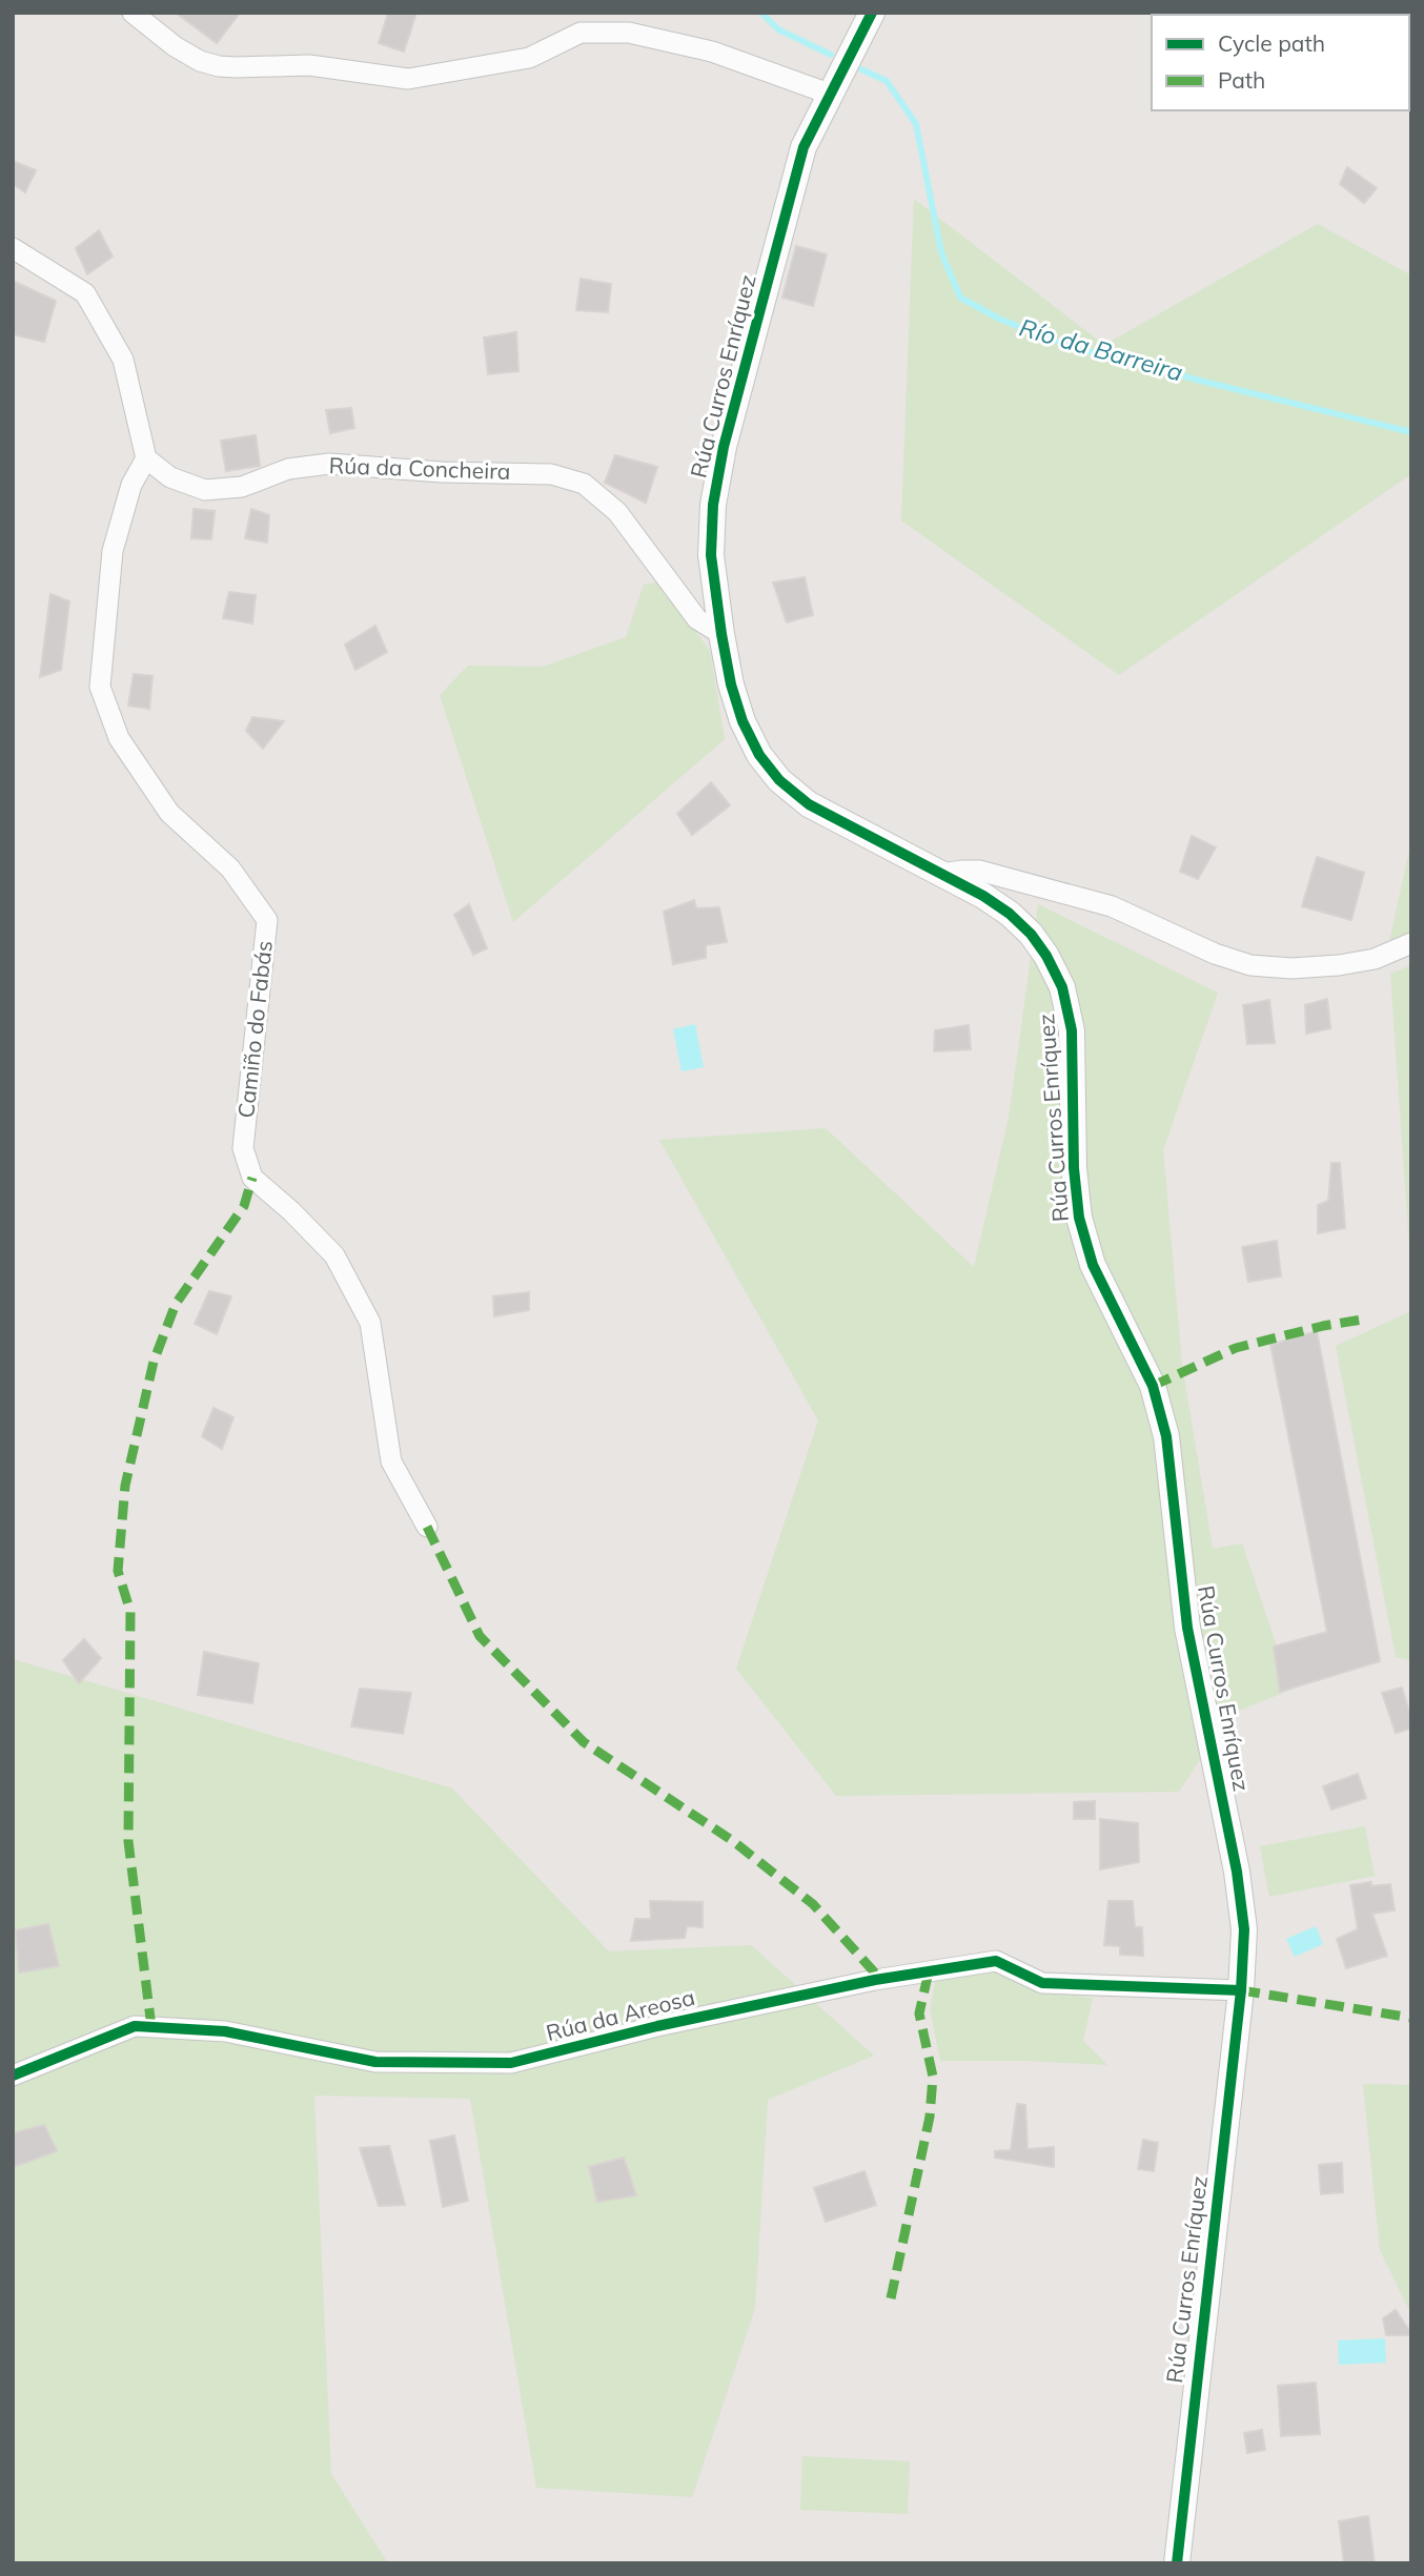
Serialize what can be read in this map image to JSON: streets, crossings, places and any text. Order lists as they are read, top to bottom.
{
  "streets": {
    "street": [
      "Rúa Curros Enríquez",
      "Rúa da Concheira",
      "Camiño do Fabás",
      "Rúa da Areosa"
    ]
  },
  "crossings": [
    ["Rúa Curros Enríquez", "Rúa da Concheira"],
    ["Rúa Curros Enríquez", "Rúa da Areosa"],
    ["Rúa da Concheira", "Camiño do Fabás"]
  ],
  "water": ["Río da Barreira"],
  "legend": ["Cycle path", "Path"]
}
